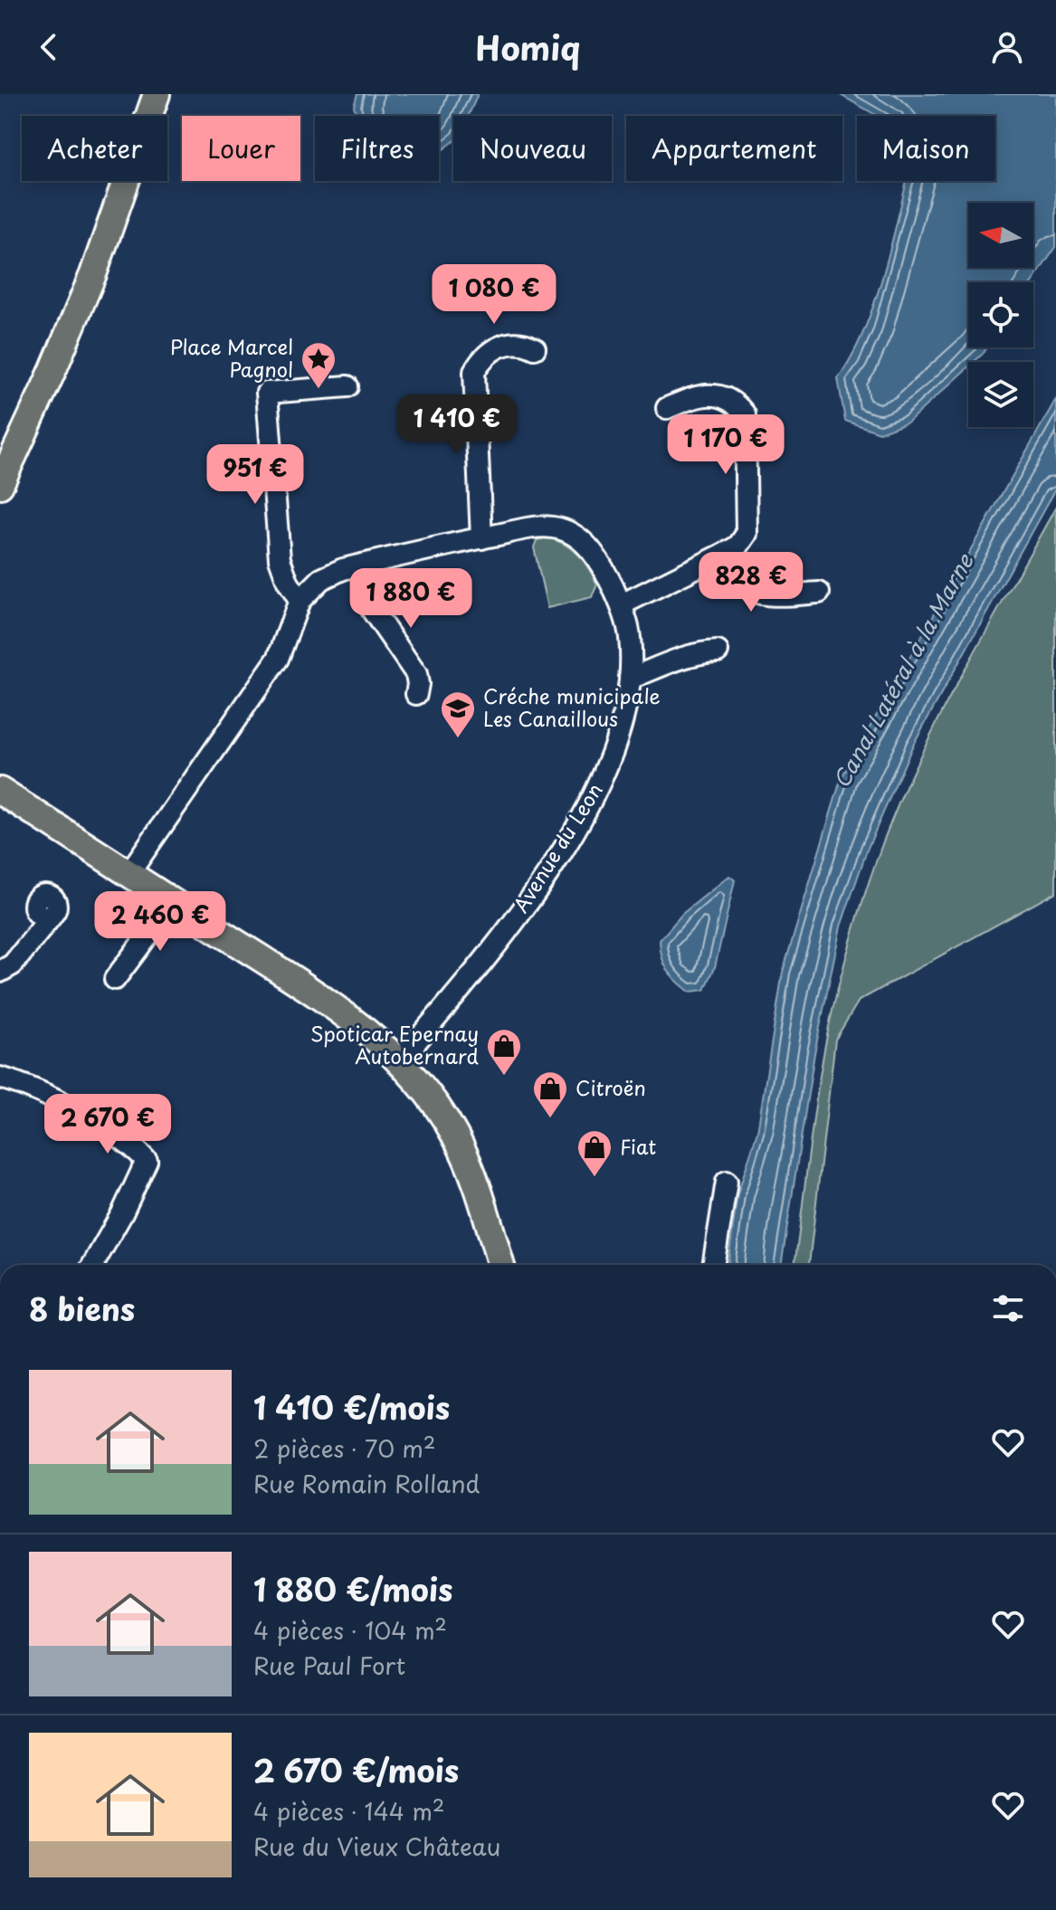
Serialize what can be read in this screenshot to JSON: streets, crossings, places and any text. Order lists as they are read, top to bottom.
{
  "streets": {
    "street": ["Avenue du Leon"]
  },
  "water": ["Canal Latéral à la Marne"],
  "places": {
    "place": ["Place Marcel Pagnol"],
    "school or university": ["Créche municipale Les Canaillous"],
    "shop": ["Spoticar Epernay Autobernard", "Citroën", "Fiat"]
  },
  "north": "left",
  "page": {
    "header": "Homiq",
    "chip": [
      "Acheter",
      "Louer",
      "Filtres",
      "Nouveau",
      "Appartement",
      "Maison"
    ],
    "price": [
      "1 080 €",
      "1 410 €",
      "1 170 €",
      "951 €",
      "828 €",
      "1 880 €",
      "2 460 €",
      "2 670 €"
    ],
    "heading": "8 biens",
    "list": [
      {
        "name": "1 410 €/mois",
        "note": "2 pièces · 70 m² · Rue Romain Rolland"
      },
      {
        "name": "1 880 €/mois",
        "note": "4 pièces · 104 m² · Rue Paul Fort"
      },
      {
        "name": "2 670 €/mois",
        "note": "4 pièces · 144 m² · Rue du Vieux Château"
      }
    ]
  }
}
